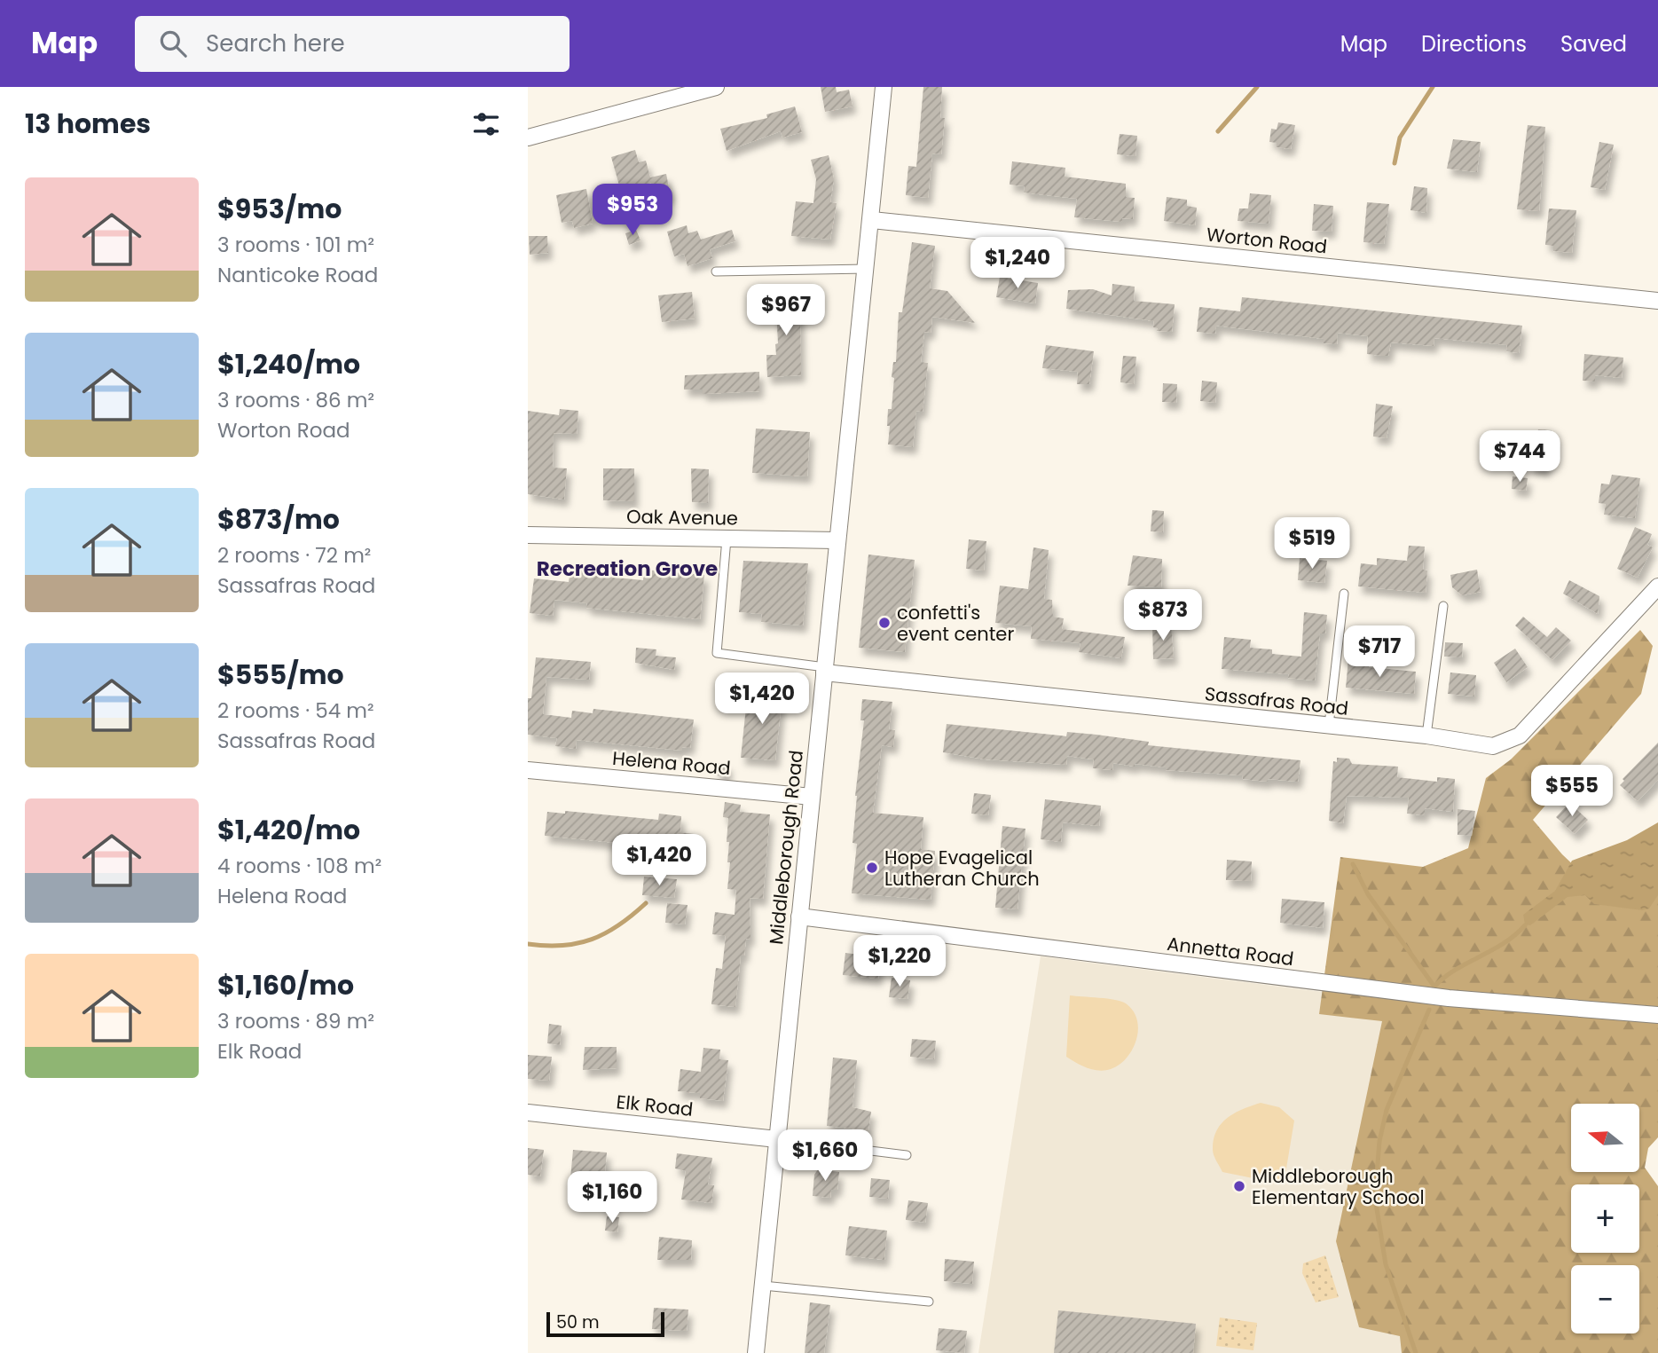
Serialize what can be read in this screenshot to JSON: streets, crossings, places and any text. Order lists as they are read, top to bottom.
{
  "streets": {
    "street": [
      "Worton Road",
      "Oak Avenue",
      "Sassafras Road",
      "Helena Road",
      "Middleborough Road",
      "Annetta Road",
      "Elk Road"
    ]
  },
  "crossings": [
    ["Worton Road", "Middleborough Road"],
    ["Oak Avenue", "Middleborough Road"],
    ["Sassafras Road", "Middleborough Road"],
    ["Helena Road", "Middleborough Road"],
    ["Middleborough Road", "Annetta Road"],
    ["Middleborough Road", "Elk Road"]
  ],
  "districts": ["Recreation Grove"],
  "places": ["confetti's event center", "Hope Evagelical Lutheran Church", "Middleborough Elementary School"],
  "scale_bar": "50 m",
  "north": "left",
  "page": {
    "header": "Map",
    "search": "Search here",
    "nav": ["Map", "Directions", "Saved"],
    "heading": "13 homes",
    "list": [
      {
        "name": "$953/mo",
        "note": "3 rooms · 101 m² · Nanticoke Road"
      },
      {
        "name": "$1,240/mo",
        "note": "3 rooms · 86 m² · Worton Road"
      },
      {
        "name": "$873/mo",
        "note": "2 rooms · 72 m² · Sassafras Road"
      },
      {
        "name": "$555/mo",
        "note": "2 rooms · 54 m² · Sassafras Road"
      },
      {
        "name": "$1,420/mo",
        "note": "4 rooms · 108 m² · Helena Road"
      },
      {
        "name": "$1,160/mo",
        "note": "3 rooms · 89 m² · Elk Road"
      }
    ],
    "price": [
      "$953",
      "$1,240",
      "$967",
      "$744",
      "$519",
      "$873",
      "$717",
      "$1,420",
      "$555",
      "$1,420",
      "$1,220",
      "$1,660",
      "$1,160"
    ],
    "map_buttons": ["+", "−"],
    "scale": "50 m"
  }
}
